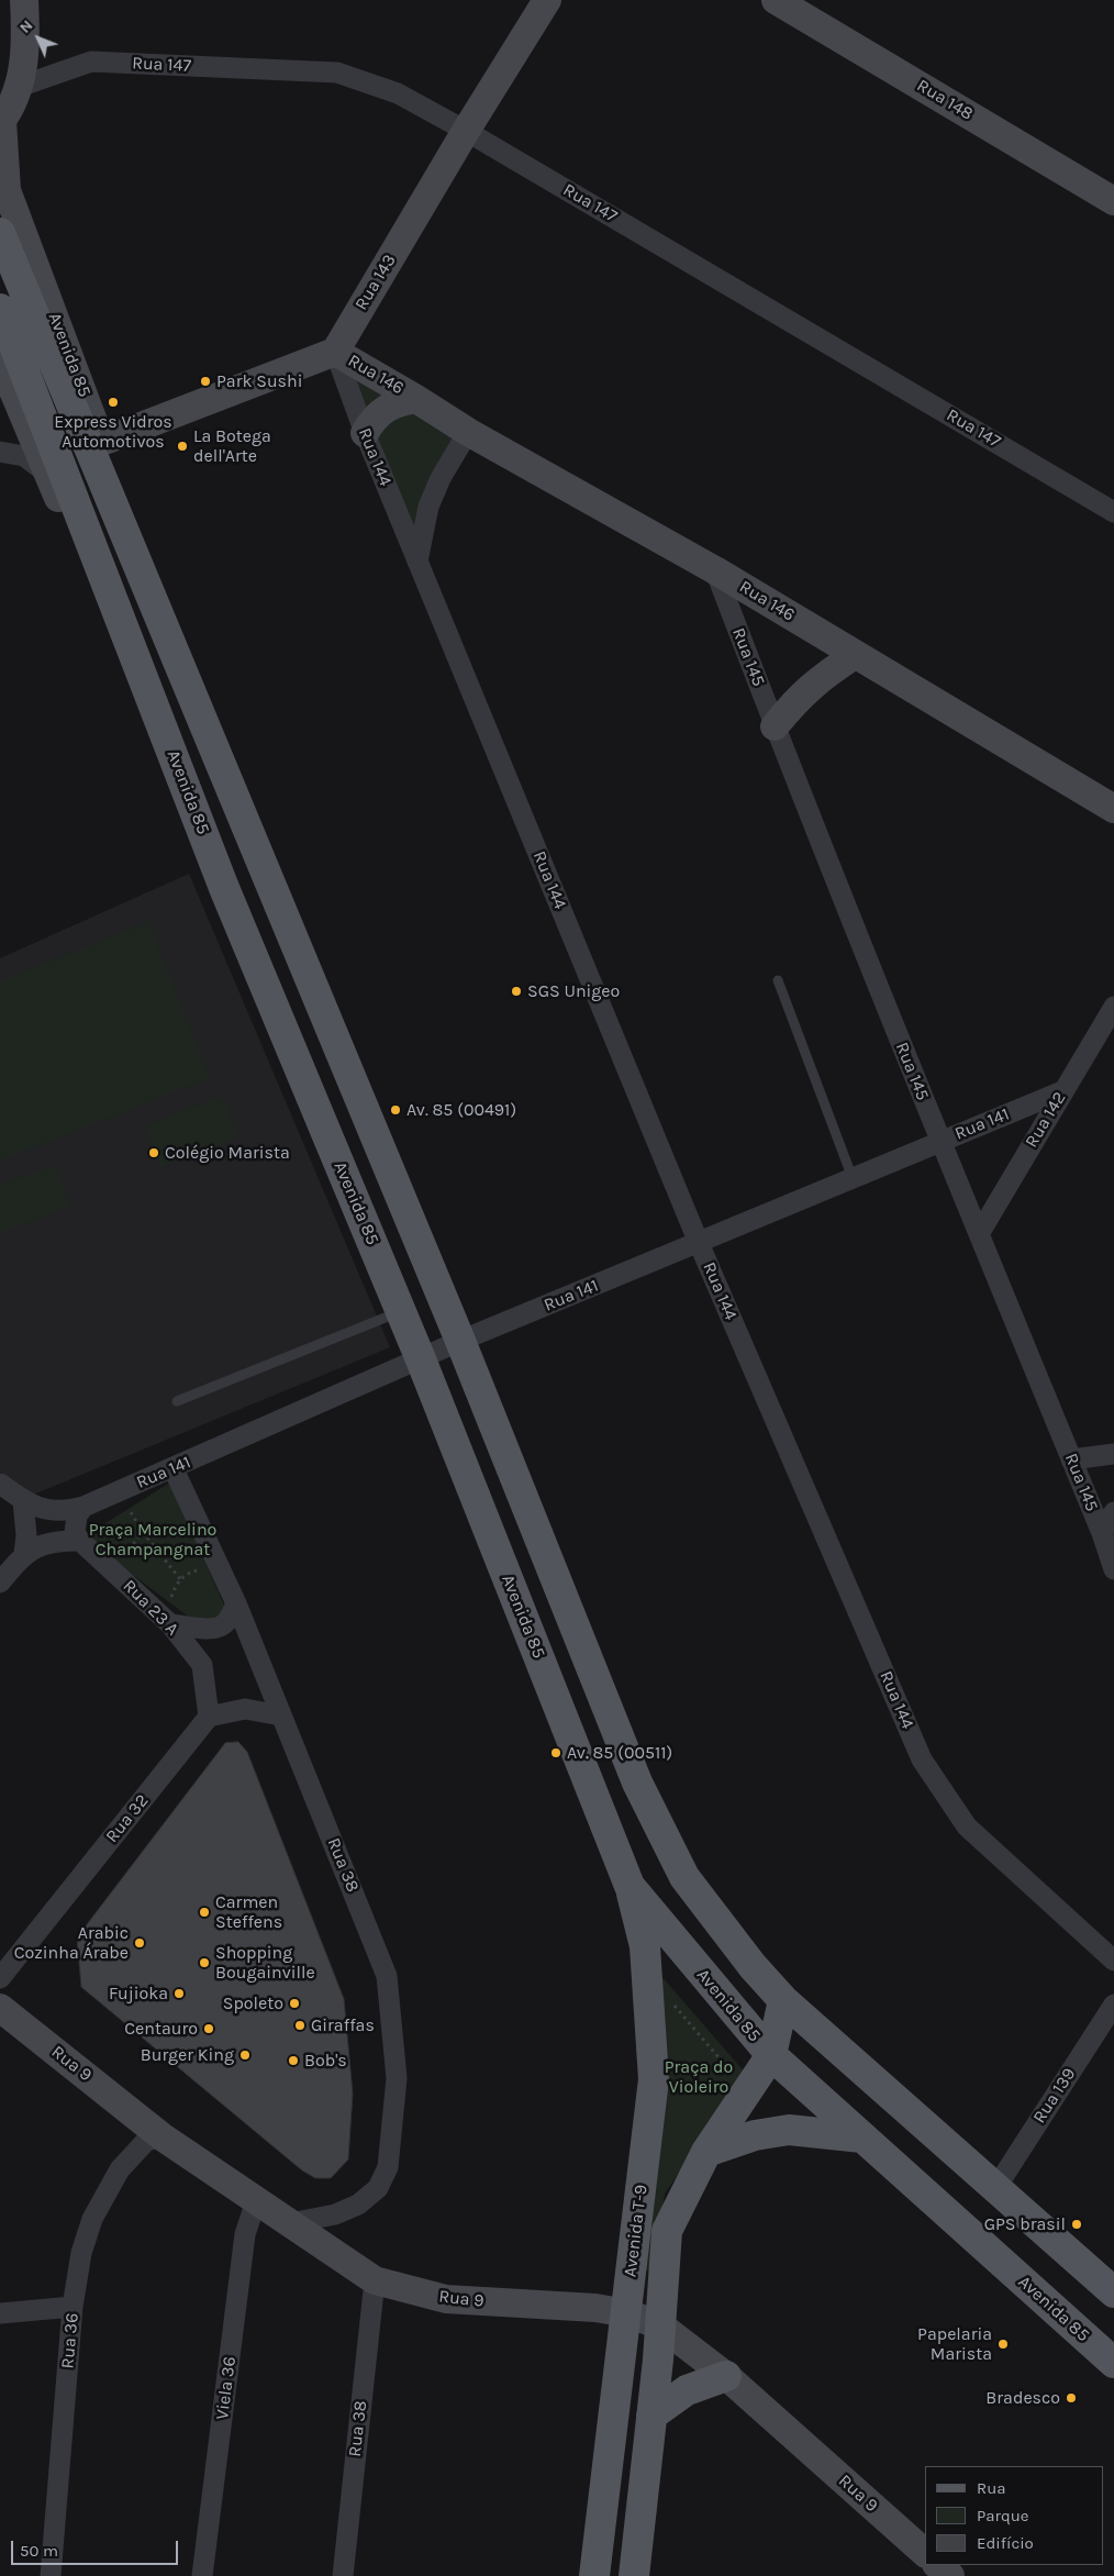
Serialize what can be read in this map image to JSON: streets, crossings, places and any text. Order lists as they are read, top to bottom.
{
  "streets": {
    "main road": ["Avenida 85", "Avenida T-9"],
    "street": [
      "Rua 147",
      "Rua 148",
      "Rua 143",
      "Rua 146",
      "Rua 144",
      "Rua 145",
      "Rua 142",
      "Rua 141",
      "Rua 23 A",
      "Rua 32",
      "Rua 38",
      "Rua 9",
      "Rua 139",
      "Rua 36",
      "Viela 36"
    ]
  },
  "crossings": [
    ["Rua 147", "Rua 143"],
    ["Rua 143", "Rua 146"],
    ["Rua 143", "Rua 144"],
    ["Avenida 85", "Rua 141"],
    ["Avenida 85", "Rua 139"],
    ["Avenida 85", "Avenida T-9"],
    ["Rua 146", "Rua 144"],
    ["Rua 146", "Rua 145"],
    ["Rua 144", "Rua 141"],
    ["Rua 145", "Rua 142"],
    ["Rua 145", "Rua 141"],
    ["Rua 142", "Rua 141"],
    ["Rua 141", "Rua 38"],
    ["Rua 23 A", "Rua 32"],
    ["Rua 38", "Rua 9"],
    ["Rua 9", "Avenida T-9"],
    ["Rua 9", "Rua 36"],
    ["Rua 9", "Viela 36"]
  ],
  "parks": ["Praça Marcelino Champangnat", "Praça do Violeiro"],
  "places": [
    "Park Sushi",
    "Express Vidros Automotivos",
    "La Botega dell'Arte",
    "SGS Unigeo",
    "Av. 85 (00491)",
    "Colégio Marista",
    "Av. 85 (00511)",
    "Carmen Steffens",
    "Arabic Cozinha Árabe",
    "Shopping Bougainville",
    "Fujioka",
    "Spoleto",
    "Giraffas",
    "Centauro",
    "Burger King",
    "Bob's",
    "GPS brasil",
    "Papelaria Marista",
    "Bradesco"
  ],
  "legend": ["Rua", "Parque", "Edifício"],
  "scale_bar": "50 m",
  "north": "top left"
}
